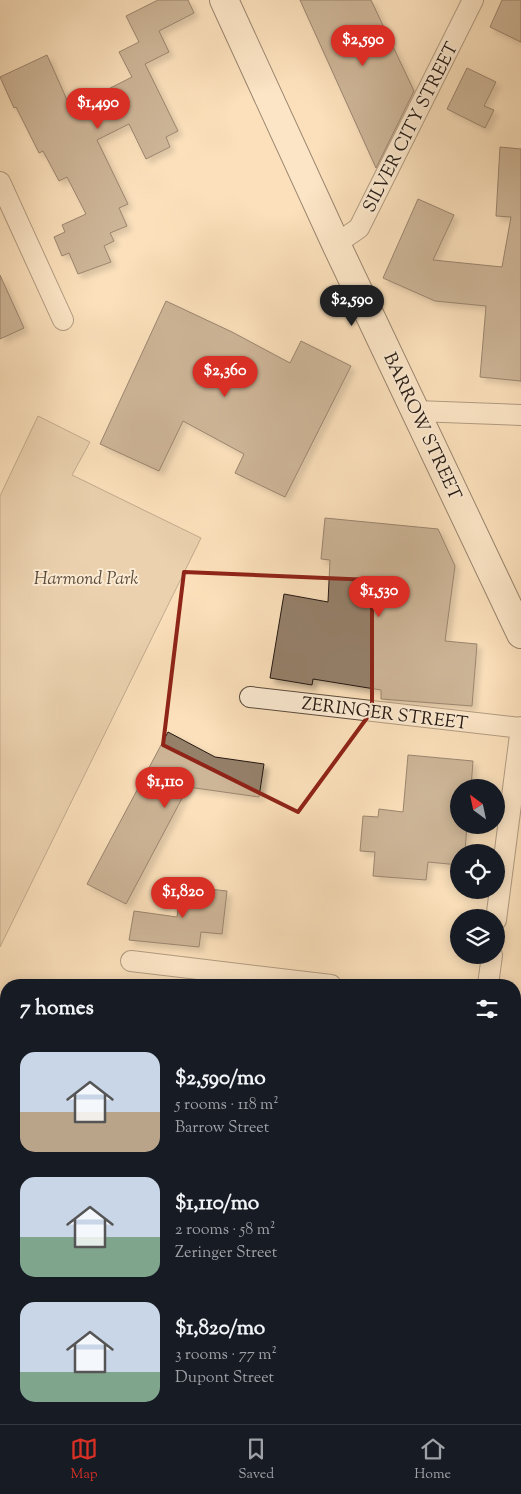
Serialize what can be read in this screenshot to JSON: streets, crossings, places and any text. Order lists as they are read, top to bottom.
{
  "streets": {
    "main road": ["BARROW STREET"],
    "street": ["SILVER CITY STREET", "ZERINGER STREET"]
  },
  "crossings": [
    ["SILVER CITY STREET", "BARROW STREET"]
  ],
  "parks": ["Harmond Park"],
  "north": "top left",
  "page": {
    "price": [
      "$2,590",
      "$1,490",
      "$2,590",
      "$2,360",
      "$1,530",
      "$1,110",
      "$1,820"
    ],
    "heading": "7 homes",
    "list": [
      {
        "name": "$2,590/mo",
        "note": "5 rooms · 118 m² · Barrow Street"
      },
      {
        "name": "$1,110/mo",
        "note": "2 rooms · 58 m² · Zeringer Street"
      },
      {
        "name": "$1,820/mo",
        "note": "3 rooms · 77 m² · Dupont Street"
      }
    ],
    "tabs": ["Map", "Saved", "Home"]
  }
}
